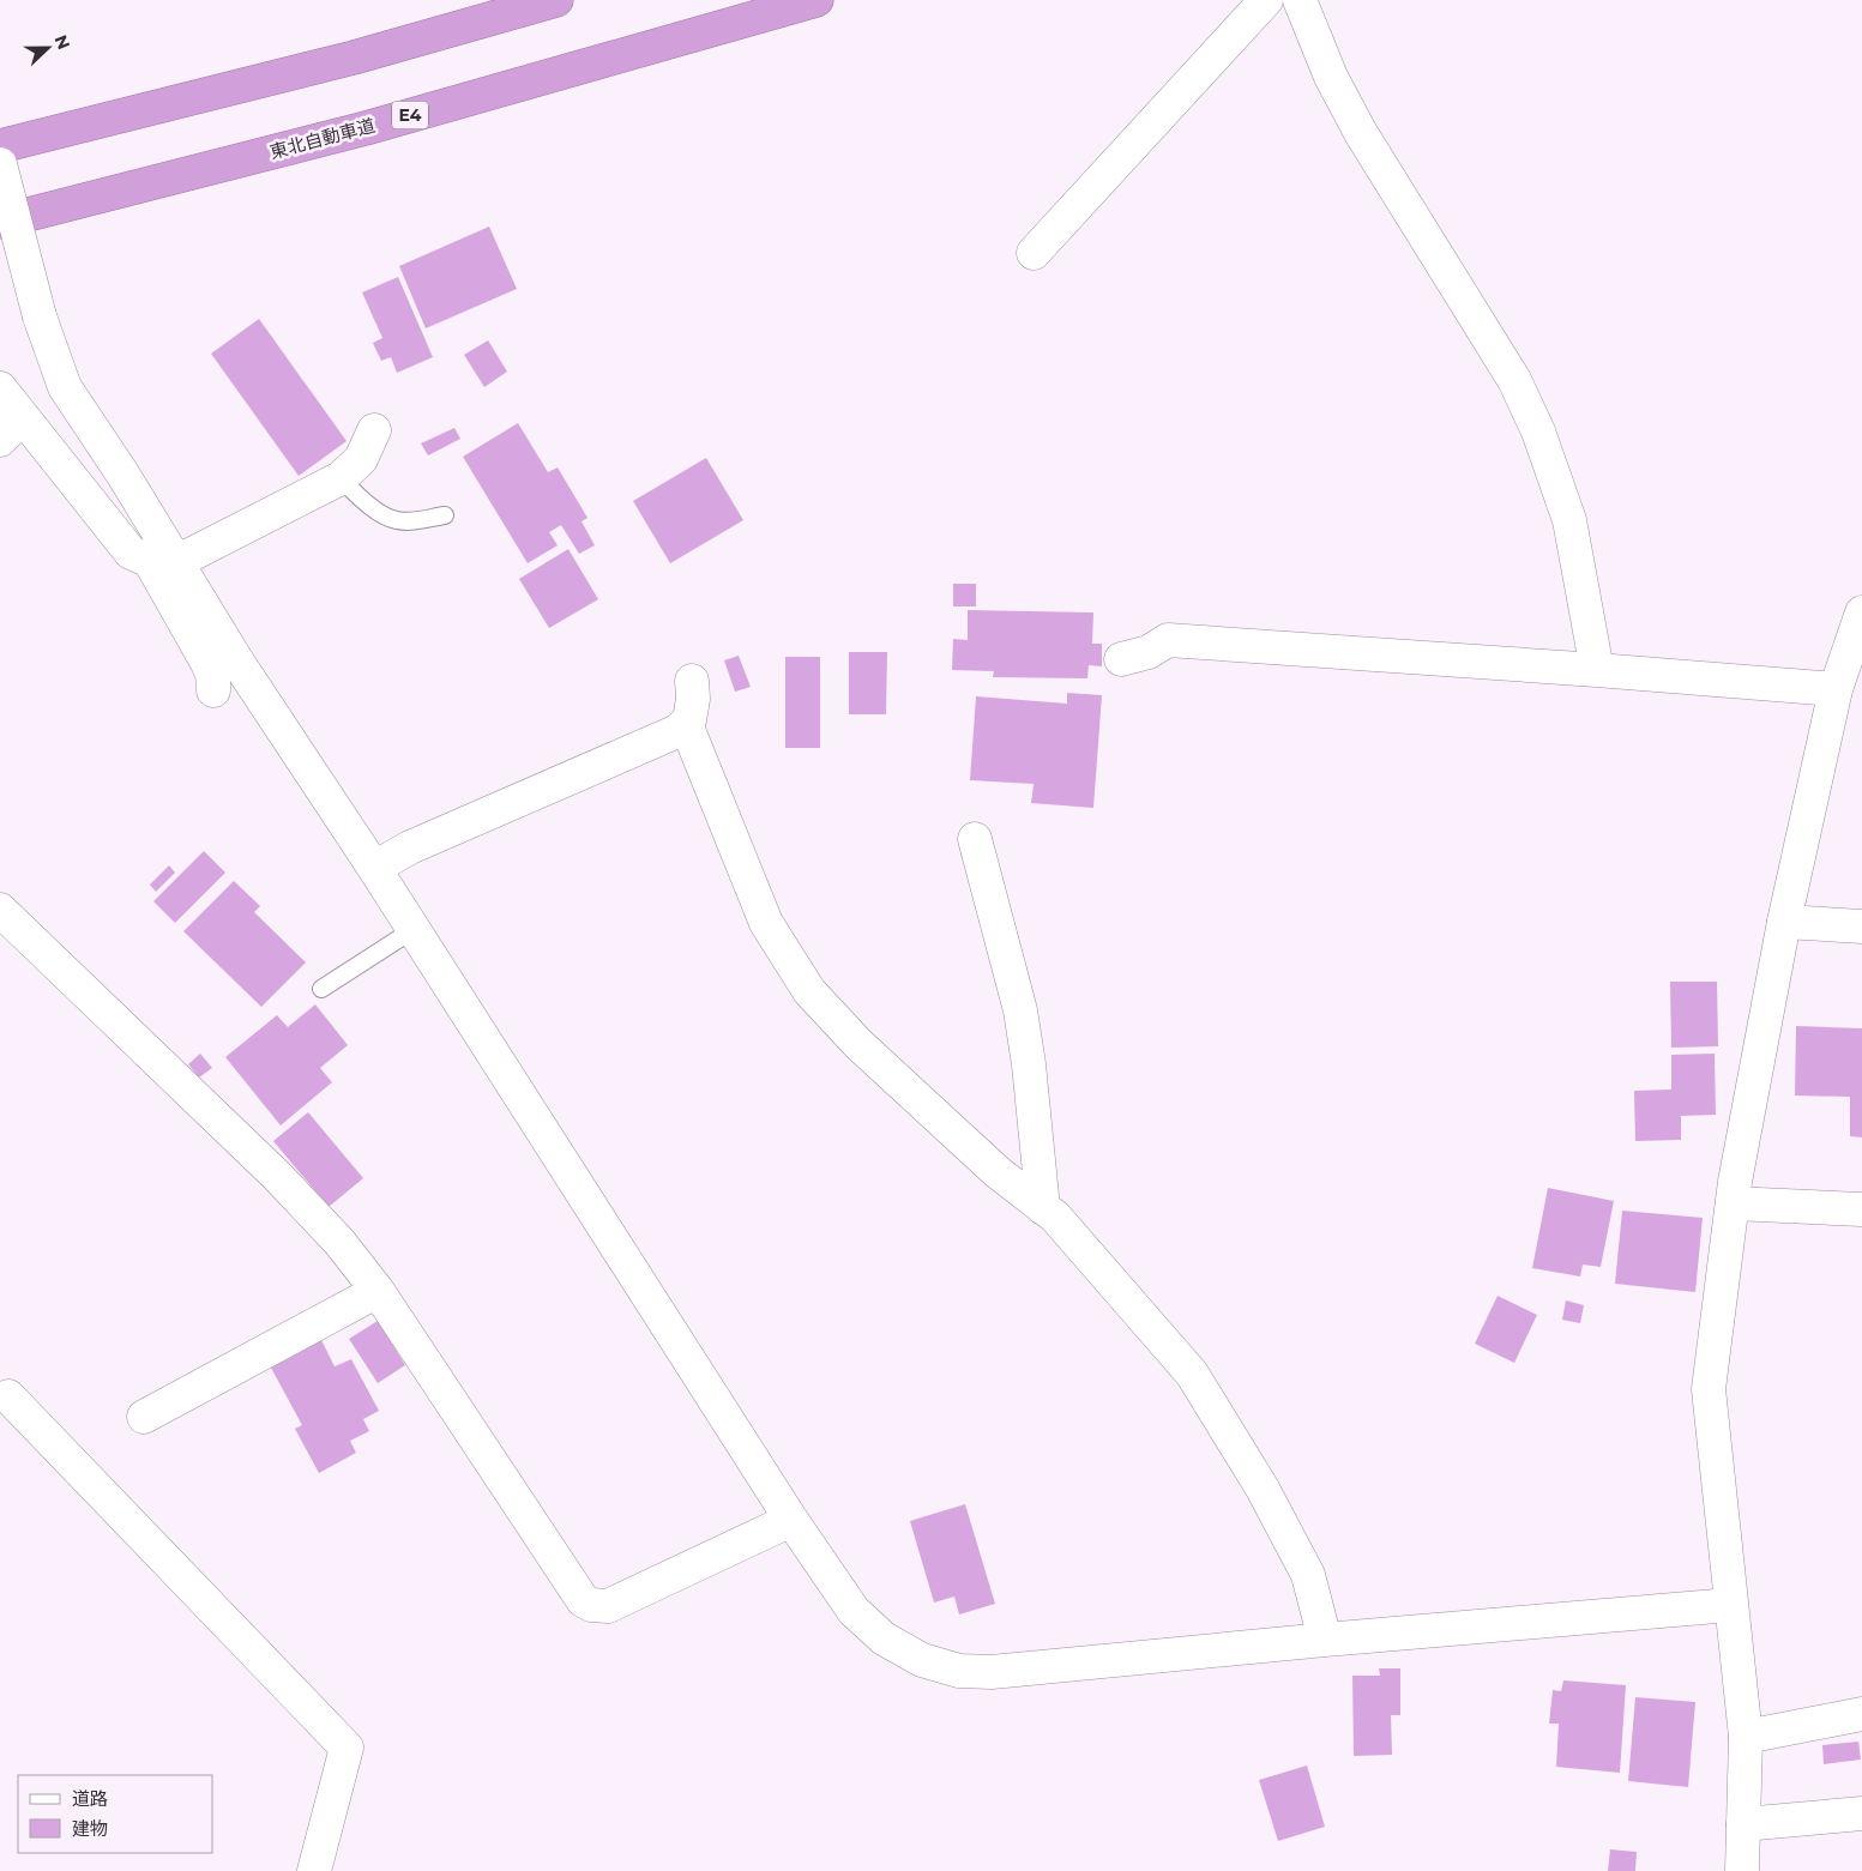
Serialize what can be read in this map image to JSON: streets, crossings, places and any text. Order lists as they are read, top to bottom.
{
  "streets": {
    "highway": ["E4", "東北自動車道"]
  },
  "legend": ["道路", "建物"],
  "north": "right"
}
